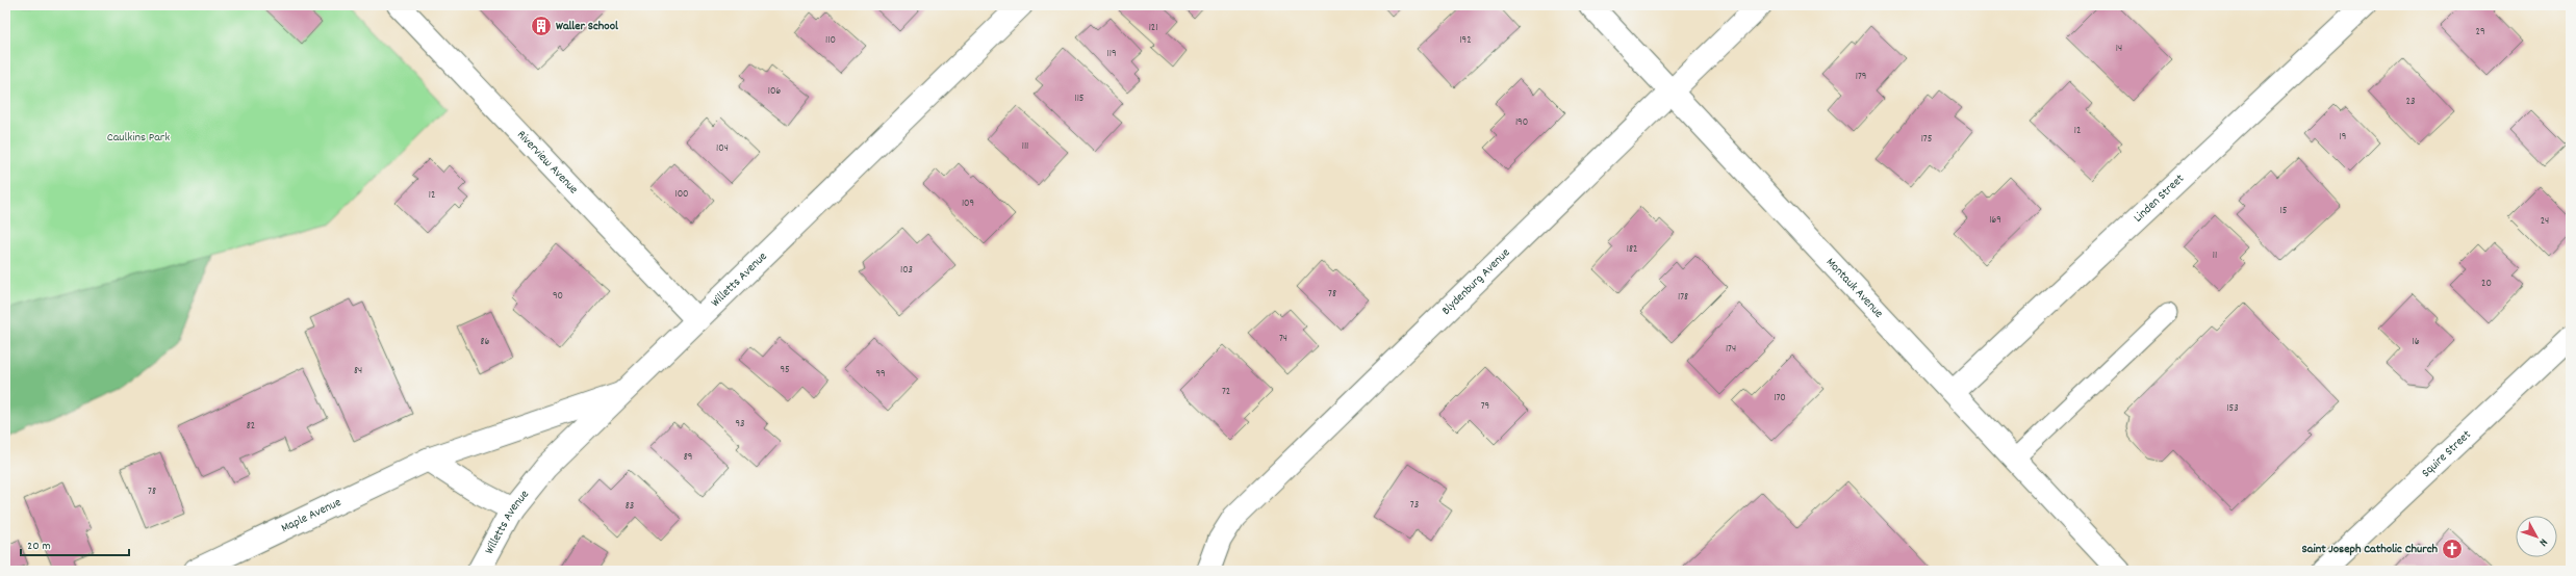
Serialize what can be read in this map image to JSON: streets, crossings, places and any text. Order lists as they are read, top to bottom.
{
  "streets": {
    "street": [
      "Riverview Avenue",
      "Linden Street",
      "Willetts Avenue",
      "Blydenburg Avenue",
      "Montauk Avenue",
      "Squire Street",
      "Maple Avenue"
    ]
  },
  "crossings": [
    ["Riverview Avenue", "Willetts Avenue"],
    ["Linden Street", "Montauk Avenue"],
    ["Willetts Avenue", "Maple Avenue"],
    ["Blydenburg Avenue", "Montauk Avenue"]
  ],
  "parks": ["Caulkins Park"],
  "places": {
    "building": ["Waller School"],
    "church": ["Saint Joseph Catholic Church"]
  },
  "house_numbers": [
    "121",
    "29",
    "110",
    "192",
    "14",
    "119",
    "179",
    "106",
    "115",
    "23",
    "190",
    "12",
    "19",
    "175",
    "111",
    "104",
    "100",
    "12",
    "109",
    "15",
    "169",
    "24",
    "182",
    "11",
    "103",
    "20",
    "78",
    "90",
    "178",
    "74",
    "86",
    "16",
    "174",
    "95",
    "84",
    "99",
    "72",
    "170",
    "79",
    "153",
    "93",
    "82",
    "89",
    "78",
    "73",
    "83"
  ],
  "scale_bar": "20 m",
  "north": "bottom right"
}
